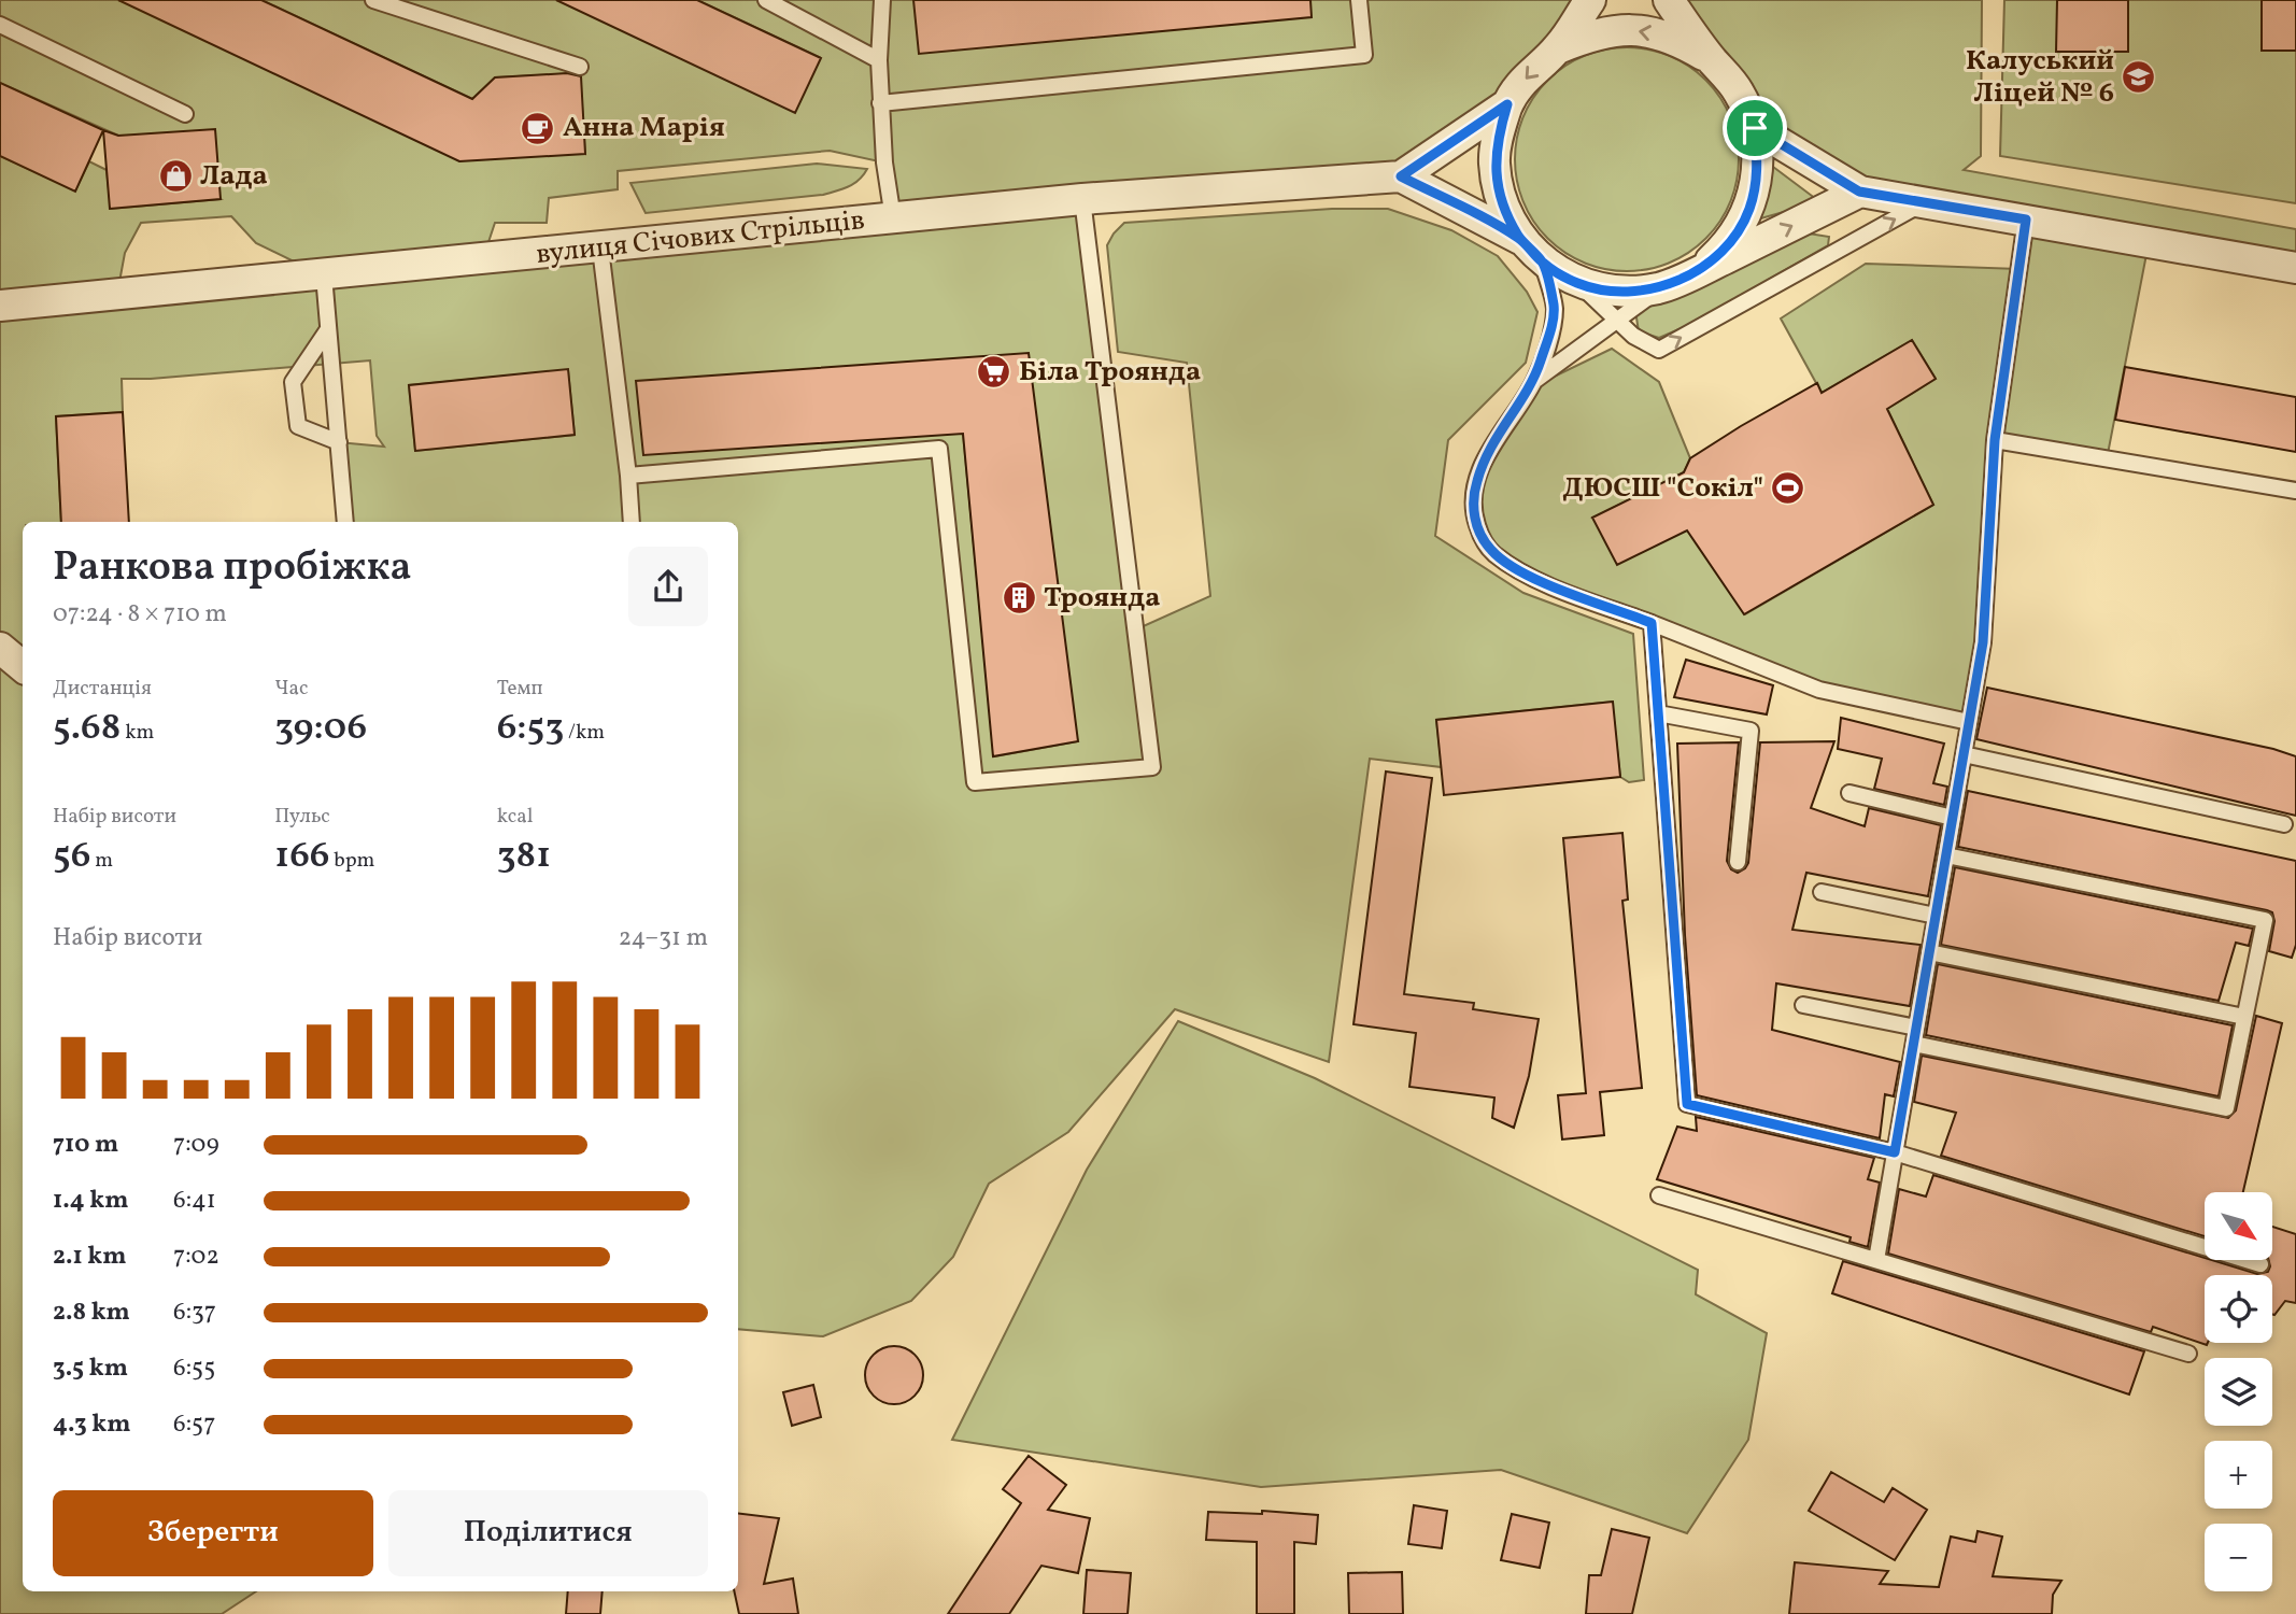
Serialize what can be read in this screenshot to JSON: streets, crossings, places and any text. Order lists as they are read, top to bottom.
{
  "streets": {
    "street": ["вулиця Січових Стрільців"]
  },
  "places": {
    "school or university": ["Калуський Ліцей № 6"],
    "cafe": ["Анна Марія"],
    "shop": ["Лада"],
    "supermarket": ["Біла Троянда"],
    "sports": ["ДЮСШ \"Сокіл\""],
    "building": ["Троянда"]
  },
  "north": "bottom right",
  "page": {
    "heading": ["Ранкова пробіжка", "07:24 · 8 × 710 m"],
    "stats": [
      ["Дистанція", "5.68 km"],
      ["Час", "39:06"],
      ["Темп", "6:53 /km"],
      ["Набір висоти", "56 m"],
      ["Пульс", "166 bpm"],
      ["kcal", "381"]
    ],
    "chart": ["Набір висоти", "24–31 m"],
    "list": [
      {
        "name": "710 m",
        "note": "7:09"
      },
      {
        "name": "1.4 km",
        "note": "6:41"
      },
      {
        "name": "2.1 km",
        "note": "7:02"
      },
      {
        "name": "2.8 km",
        "note": "6:37"
      },
      {
        "name": "3.5 km",
        "note": "6:55"
      },
      {
        "name": "4.3 km",
        "note": "6:57"
      }
    ],
    "map_buttons": ["+", "−"],
    "buttons": ["Зберегти", "Поділитися"]
  }
}
